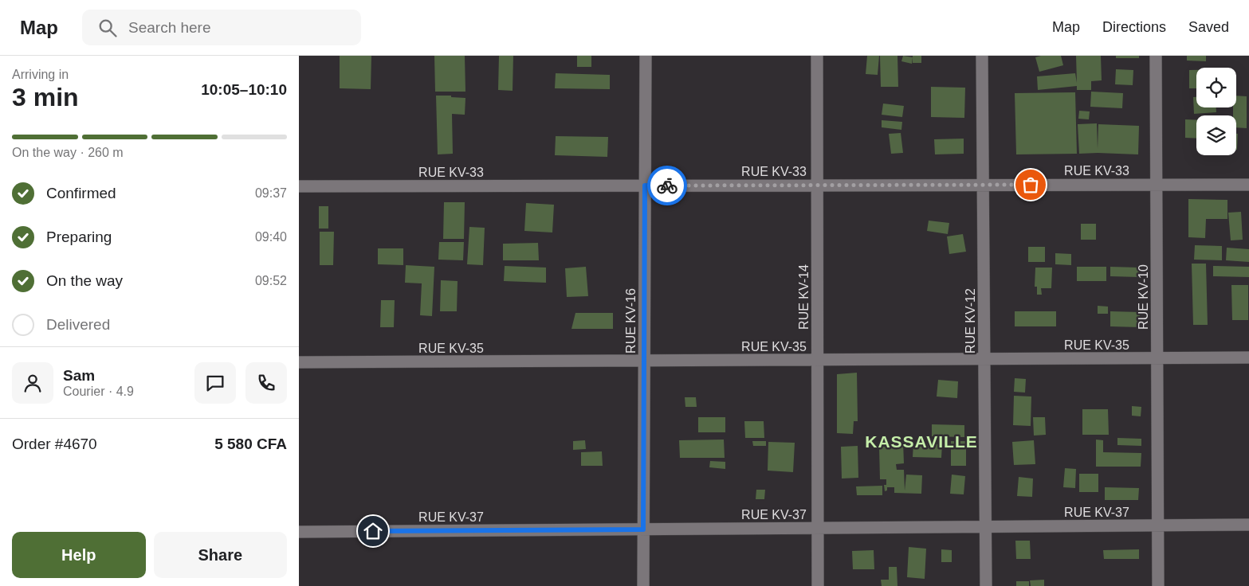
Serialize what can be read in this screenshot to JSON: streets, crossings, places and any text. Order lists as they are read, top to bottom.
{
  "streets": {
    "street": [
      "RUE KV-33",
      "RUE KV-14",
      "RUE KV-10",
      "RUE KV-16",
      "RUE KV-12",
      "RUE KV-35",
      "RUE KV-37"
    ]
  },
  "crossings": [
    ["RUE KV-33", "RUE KV-14"],
    ["RUE KV-33", "RUE KV-10"],
    ["RUE KV-33", "RUE KV-16"],
    ["RUE KV-33", "RUE KV-12"],
    ["RUE KV-14", "RUE KV-35"],
    ["RUE KV-14", "RUE KV-37"],
    ["RUE KV-10", "RUE KV-35"],
    ["RUE KV-10", "RUE KV-37"],
    ["RUE KV-16", "RUE KV-35"],
    ["RUE KV-16", "RUE KV-37"],
    ["RUE KV-12", "RUE KV-35"],
    ["RUE KV-12", "RUE KV-37"]
  ],
  "districts": ["KASSAVILLE"],
  "page": {
    "header": "Map",
    "search": "Search here",
    "nav": ["Map", "Directions", "Saved"],
    "heading": ["3 min", "Arriving in", "10:05–10:10"],
    "panel": [
      "Sam",
      "Courier · 4.9",
      "Order #4670",
      "5 580 CFA"
    ],
    "bar": "On the way · 260 m",
    "list": [
      ["Confirmed", "09:37"],
      ["Preparing", "09:40"],
      ["On the way", "09:52"],
      "Delivered"
    ],
    "buttons": ["Help", "Share"]
  }
}
